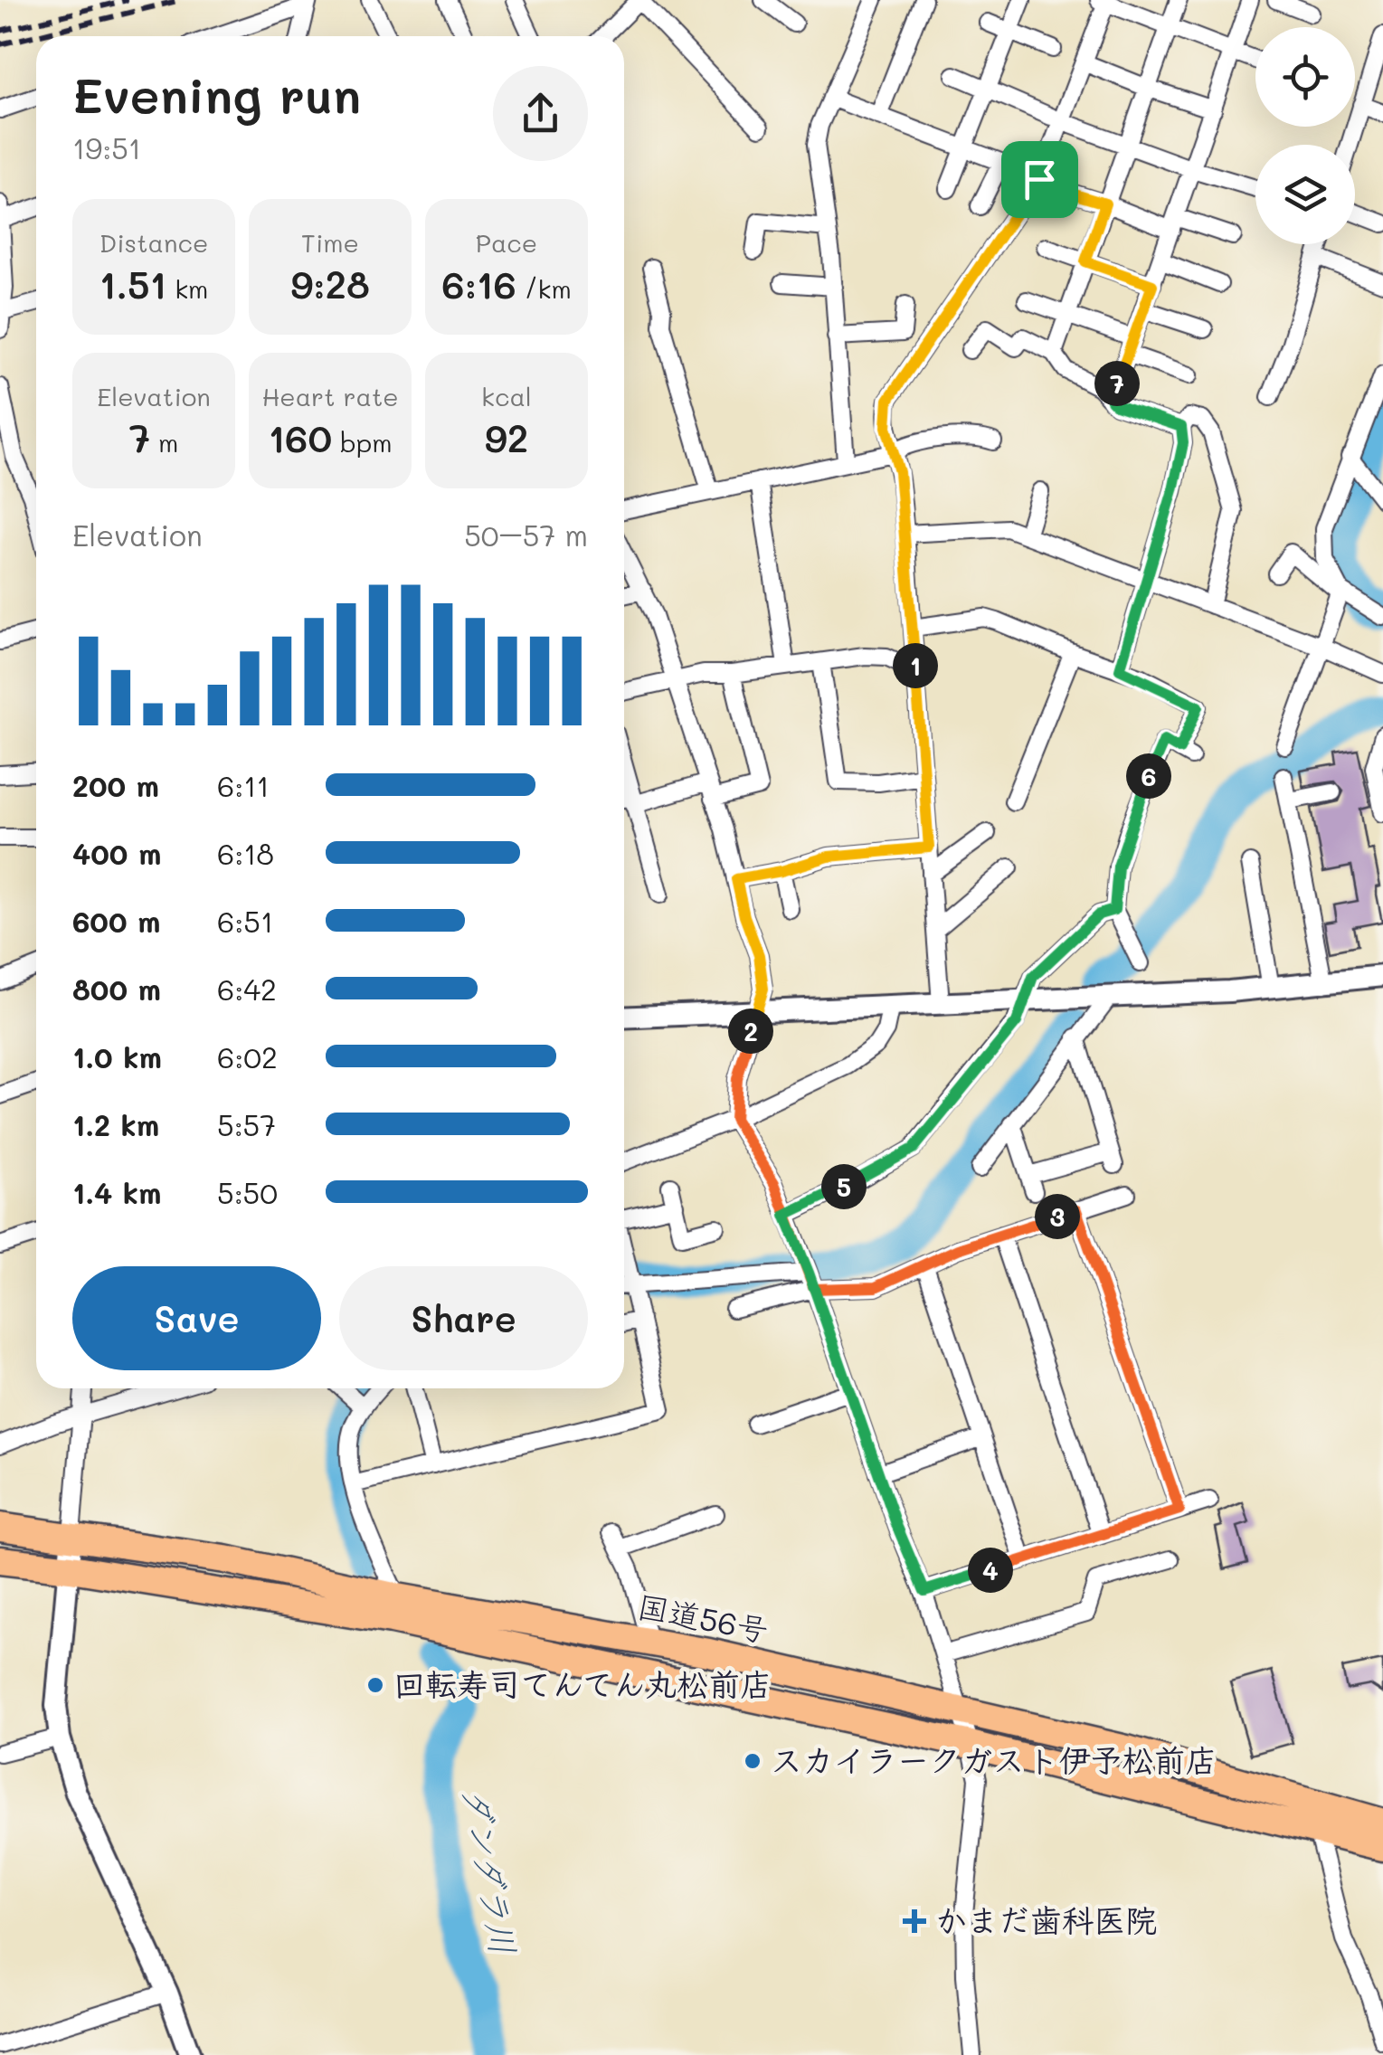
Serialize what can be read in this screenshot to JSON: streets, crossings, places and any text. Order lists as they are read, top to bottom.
{
  "streets": {
    "highway": ["国道56号"]
  },
  "water": ["ダンダラ川"],
  "places": {
    "other": ["回転寿司てんてん丸松前店", "スカイラークガスト伊予松前店"],
    "health": ["かまだ歯科医院"]
  },
  "page": {
    "heading": ["Evening run", "19:51"],
    "stats": [
      ["Distance", "1.51 km"],
      ["Time", "9:28"],
      ["Pace", "6:16 /km"],
      ["Elevation", "7 m"],
      ["Heart rate", "160 bpm"],
      ["kcal", "92"]
    ],
    "pins": [
      "7",
      "1",
      "6",
      "2",
      "5",
      "3",
      "4"
    ],
    "chart": ["Elevation", "50–57 m"],
    "list": [
      {
        "name": "200 m",
        "note": "6:11"
      },
      {
        "name": "400 m",
        "note": "6:18"
      },
      {
        "name": "600 m",
        "note": "6:51"
      },
      {
        "name": "800 m",
        "note": "6:42"
      },
      {
        "name": "1.0 km",
        "note": "6:02"
      },
      {
        "name": "1.2 km",
        "note": "5:57"
      },
      {
        "name": "1.4 km",
        "note": "5:50"
      }
    ],
    "buttons": ["Save", "Share"]
  }
}
